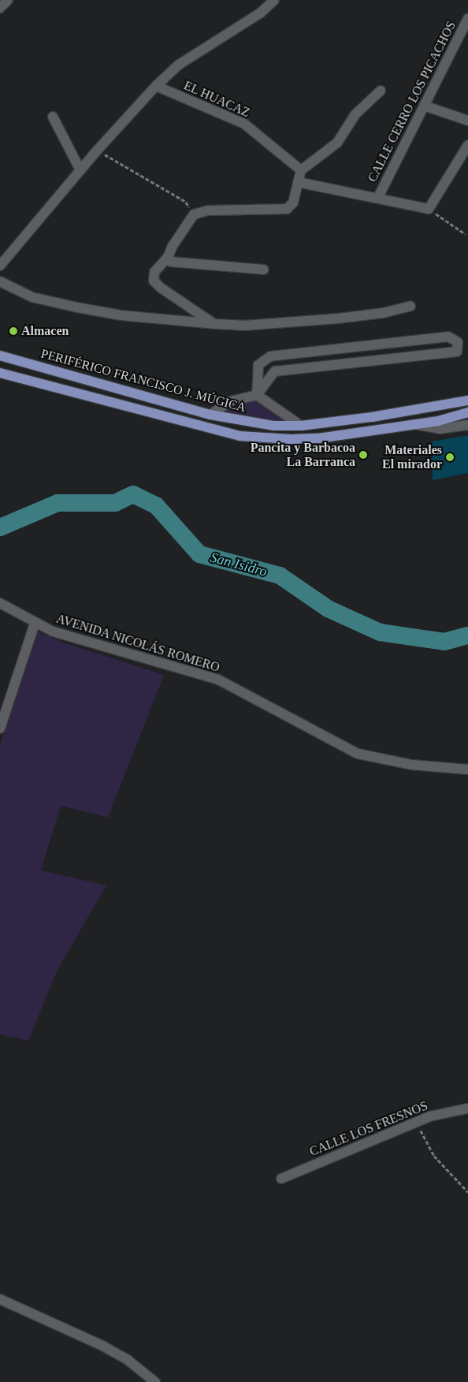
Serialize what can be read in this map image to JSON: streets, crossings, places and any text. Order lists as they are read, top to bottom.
{
  "streets": {
    "main road": ["PERIFÉRICO FRANCISCO J. MÚGICA"],
    "street": [
      "EL HUACAZ",
      "CALLE CERRO LOS PICACHOS",
      "AVENIDA NICOLÁS ROMERO",
      "CALLE LOS FRESNOS"
    ]
  },
  "water": ["San Isidro"],
  "places": ["Almacen", "Pancita y Barbacoa La Barranca", "Materiales El mirador"]
}
